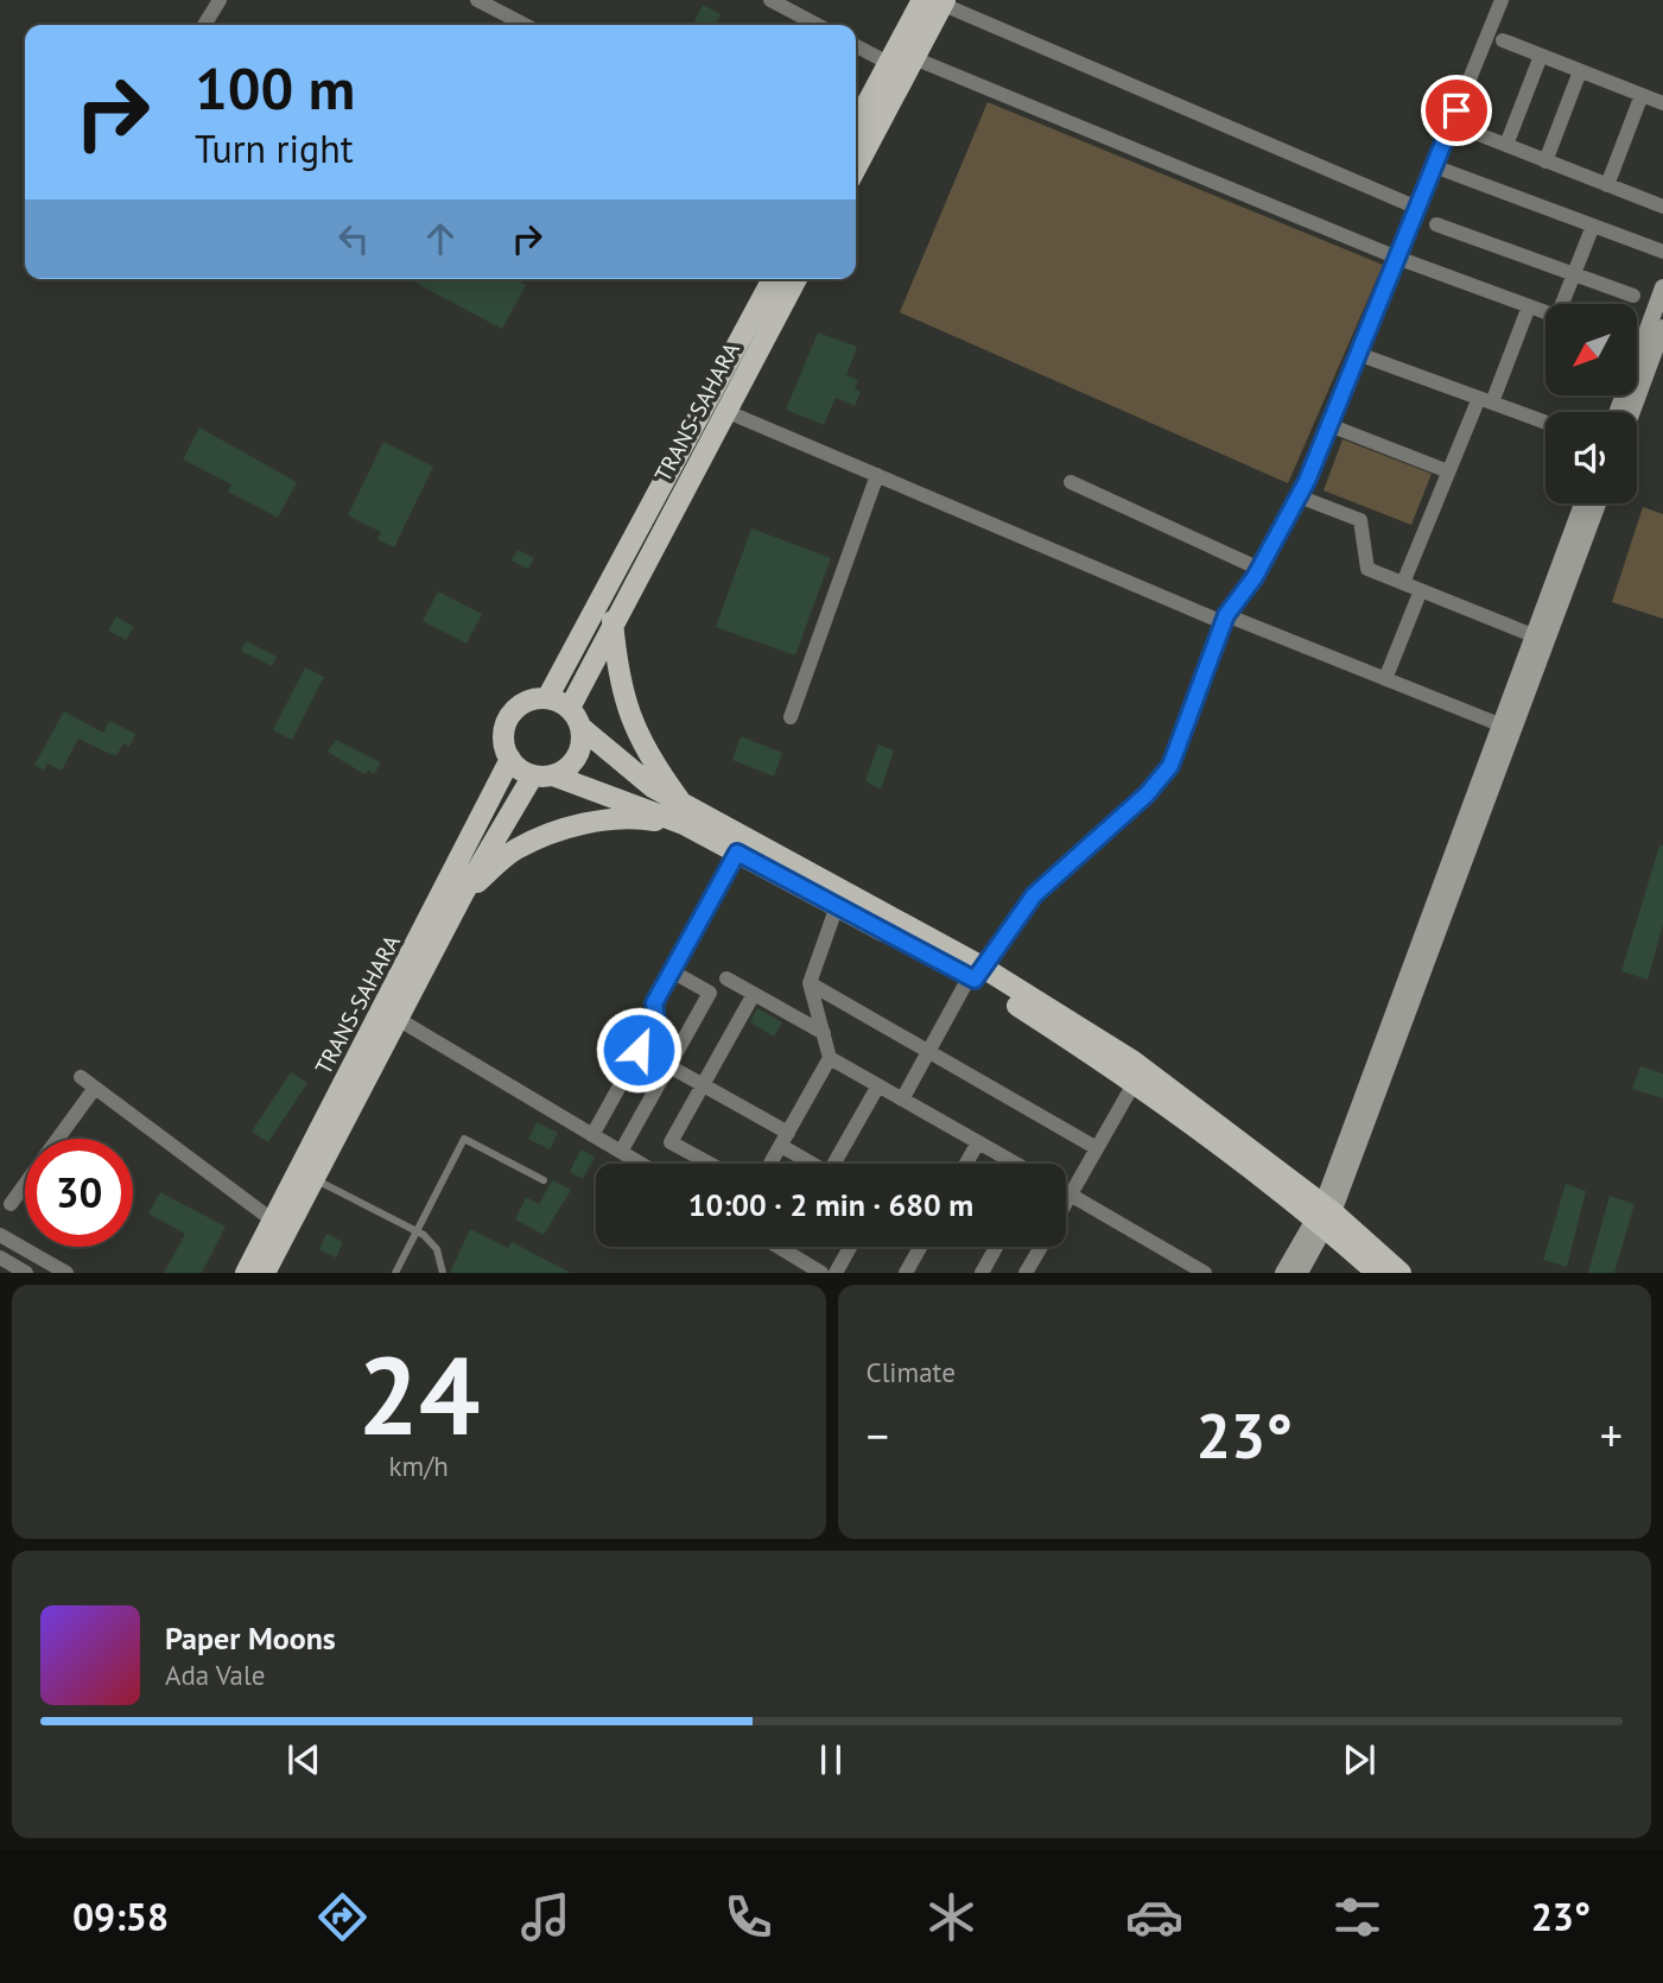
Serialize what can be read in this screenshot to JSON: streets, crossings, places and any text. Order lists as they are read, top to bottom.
{
  "streets": {
    "main road": ["TRANS-SAHARA"]
  },
  "north": "bottom left",
  "page": {
    "turn": ["100 m", "Turn right"],
    "limit": "30",
    "trip": "10:00 · 2 min · 680 m",
    "tile": [
      ["24", "km/h"],
      "Climate"
    ],
    "heat": ["−", "23°", "+"],
    "song": ["Paper Moons", "Ada Vale"],
    "tabs": ["09:58", "23°"]
  }
}
